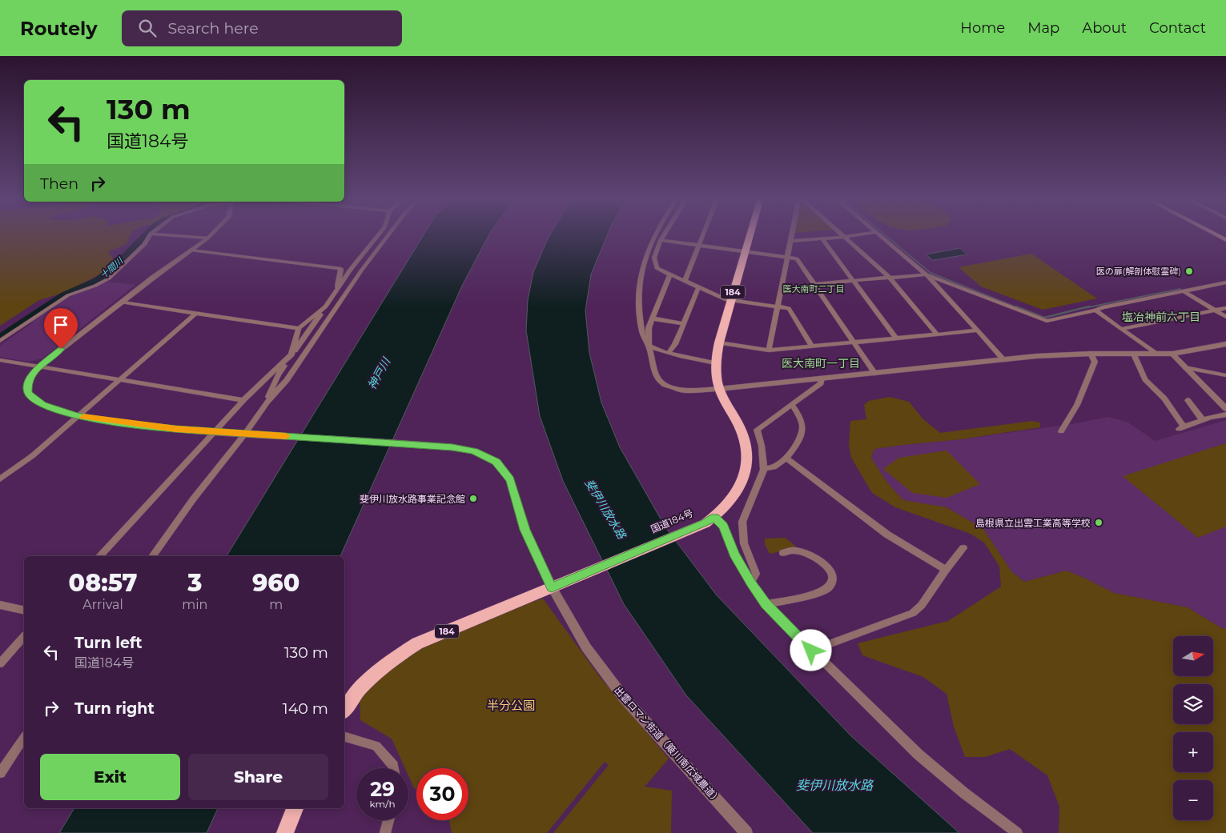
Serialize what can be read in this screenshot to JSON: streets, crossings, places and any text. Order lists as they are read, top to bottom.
{
  "streets": {
    "highway": ["184", "国道184号"],
    "street": ["出雲ロマン街道（簸川南広域農道）"]
  },
  "crossings": [
    ["国道184号", "出雲ロマン街道（簸川南広域農道）"]
  ],
  "districts": ["医大南町二丁目", "塩冶神前六丁目", "医大南町一丁目"],
  "water": ["十間川", "神戸川", "斐伊川放水路"],
  "parks": ["半分公園"],
  "places": ["医の扉(解剖体慰霊碑)", "斐伊川放水路事業記念館", "島根県立出雲工業高等学校"],
  "north": "right",
  "page": {
    "header": "Routely",
    "search": "Search here",
    "nav": [
      "Home",
      "Map",
      "About",
      "Contact"
    ],
    "turn": ["130 m", "国道184号"],
    "then": "Then",
    "eta": [
      "08:57",
      "Arrival",
      "3",
      "min",
      "960",
      "m"
    ],
    "list": [
      {
        "name": "Turn left",
        "note": "国道184号",
        "value": "130 m"
      },
      {
        "name": "Turn right",
        "value": "140 m"
      }
    ],
    "map_buttons": ["+", "−"],
    "buttons": ["Exit", "Share"],
    "speed": "29 km/h",
    "limit": "30"
  }
}
